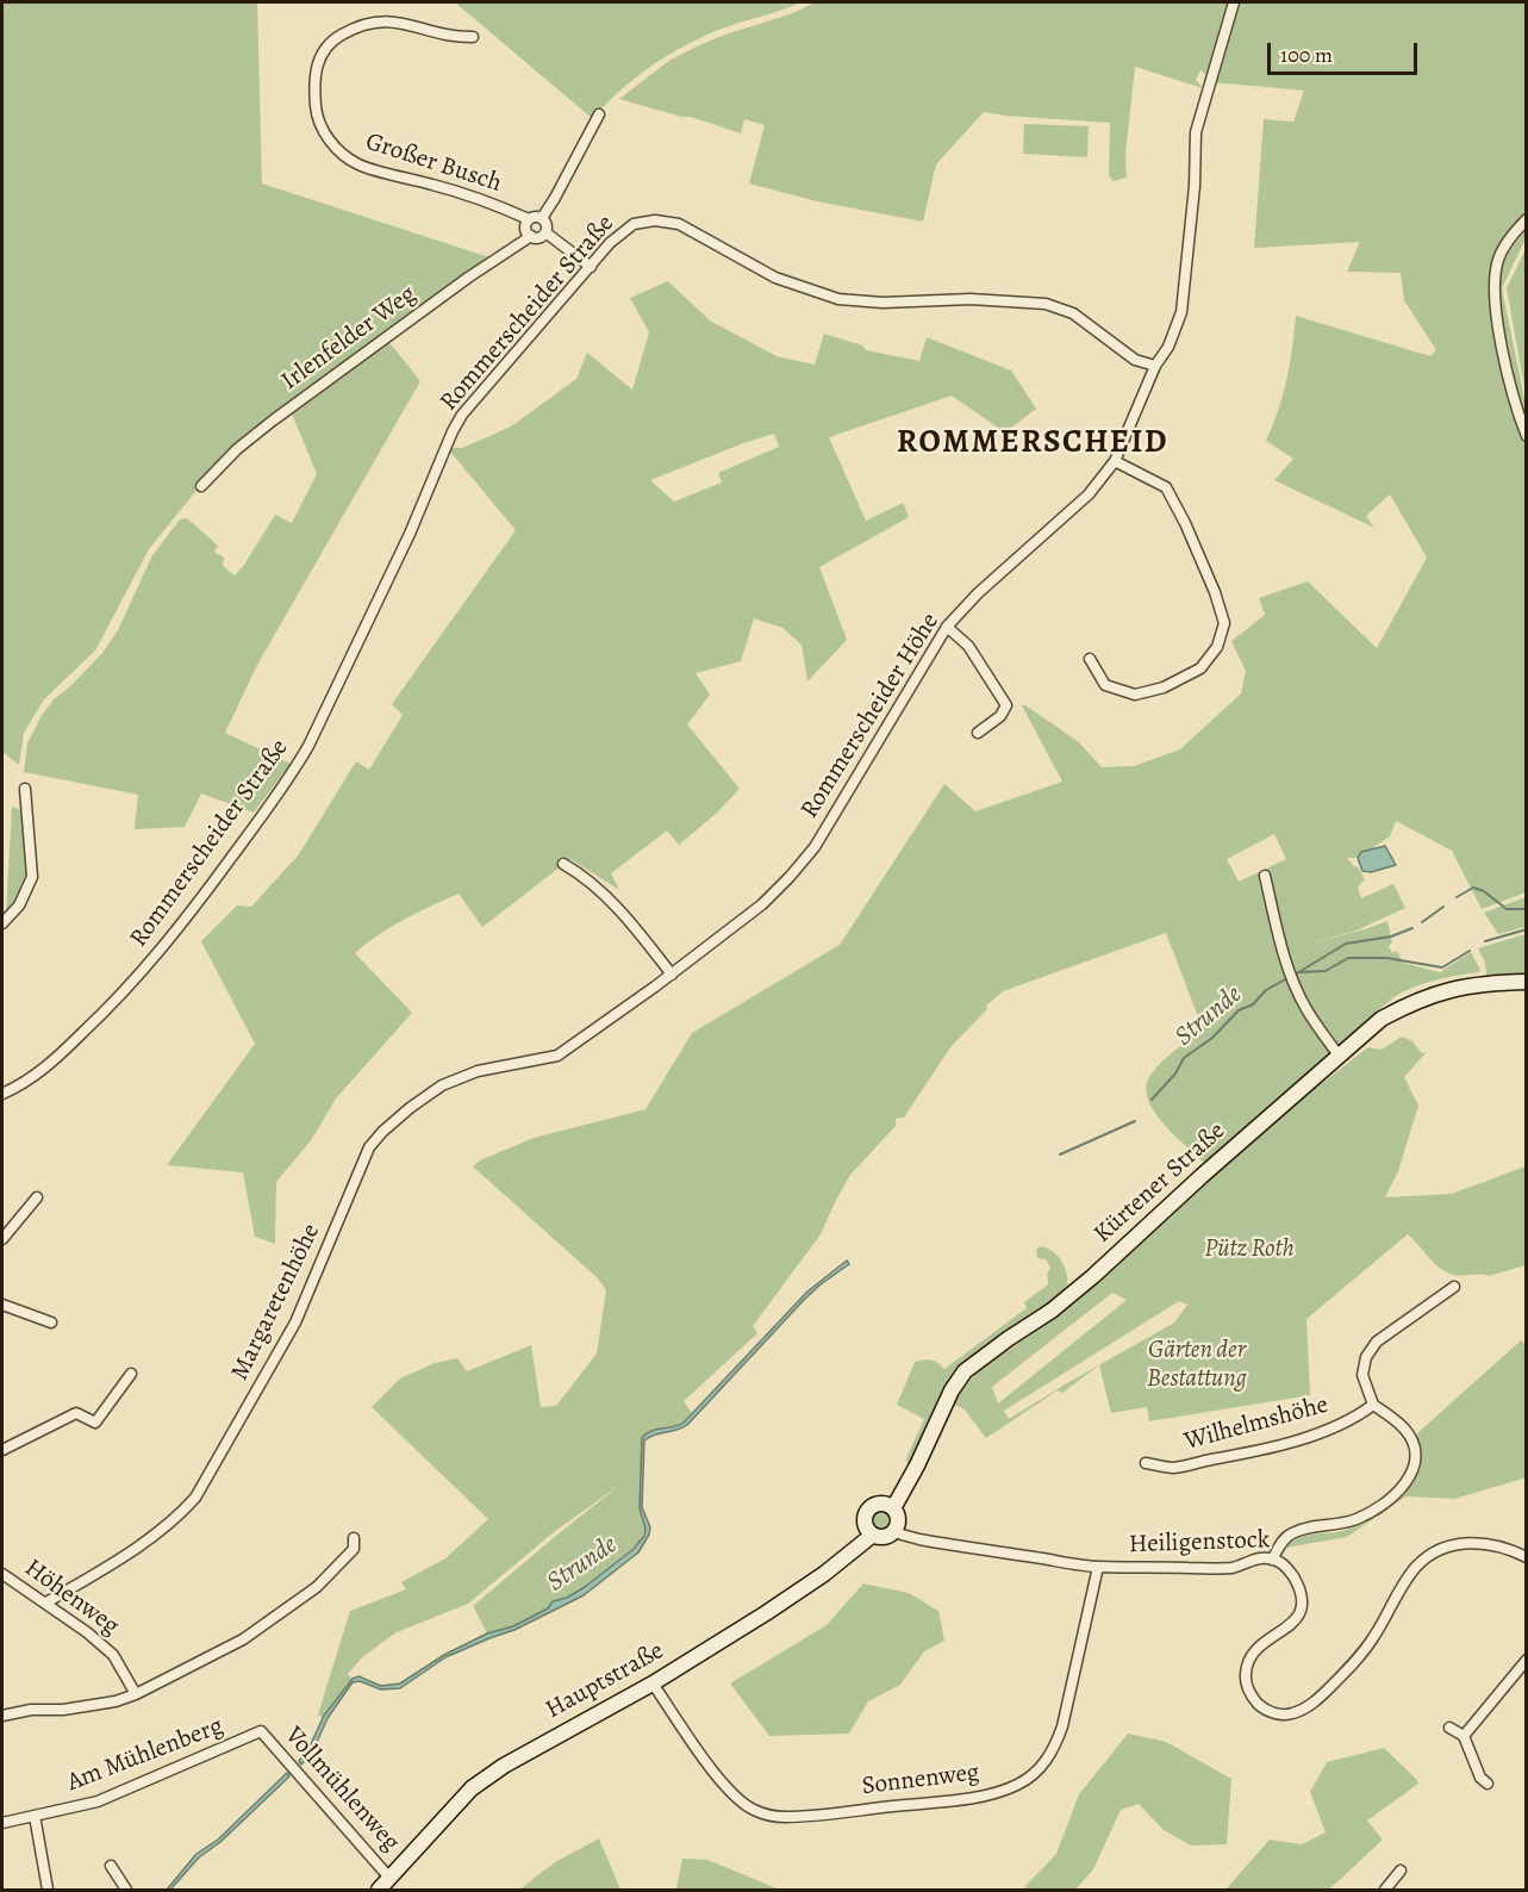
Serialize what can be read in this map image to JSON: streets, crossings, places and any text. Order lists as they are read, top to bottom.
{
  "streets": {
    "main road": ["Kürtener Straße", "Hauptstraße"],
    "street": [
      "Großer Busch",
      "Rommerscheider Straße",
      "Irlenfelder Weg",
      "Rommerscheider Höhe",
      "Margaretenhöhe",
      "Wilhelmshöhe",
      "Heiligenstock",
      "Höhenweg",
      "Am Mühlenberg",
      "Sonnenweg",
      "Vollmühlenweg"
    ]
  },
  "crossings": [
    ["Großer Busch", "Irlenfelder Weg"],
    ["Rommerscheider Straße", "Rommerscheider Höhe"],
    ["Rommerscheider Höhe", "Margaretenhöhe"],
    ["Kürtener Straße", "Heiligenstock"],
    ["Kürtener Straße", "Hauptstraße"],
    ["Margaretenhöhe", "Höhenweg"],
    ["Heiligenstock", "Hauptstraße"],
    ["Heiligenstock", "Sonnenweg"],
    ["Hauptstraße", "Sonnenweg"],
    ["Hauptstraße", "Vollmühlenweg"],
    ["Am Mühlenberg", "Vollmühlenweg"]
  ],
  "districts": ["ROMMERSCHEID"],
  "water": ["Strunde"],
  "parks": ["Pütz Roth", "Gärten der Bestattung"],
  "scale_bar": "100 m"
}
